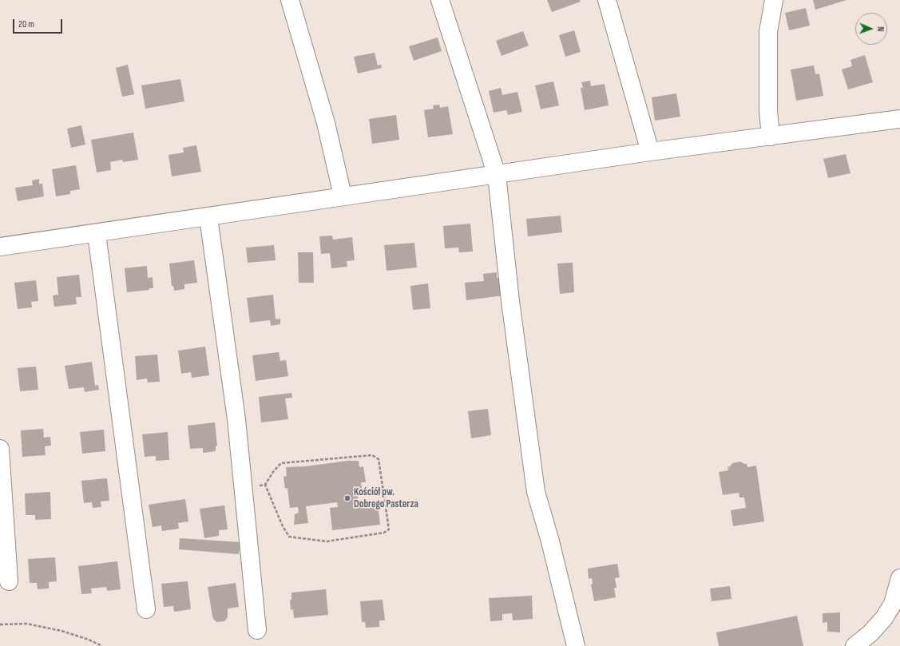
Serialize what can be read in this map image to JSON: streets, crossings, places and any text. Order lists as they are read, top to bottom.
{
  "places": ["Kościół pw. Dobrego Pasterza"],
  "scale_bar": "20 m",
  "north": "right"
}
